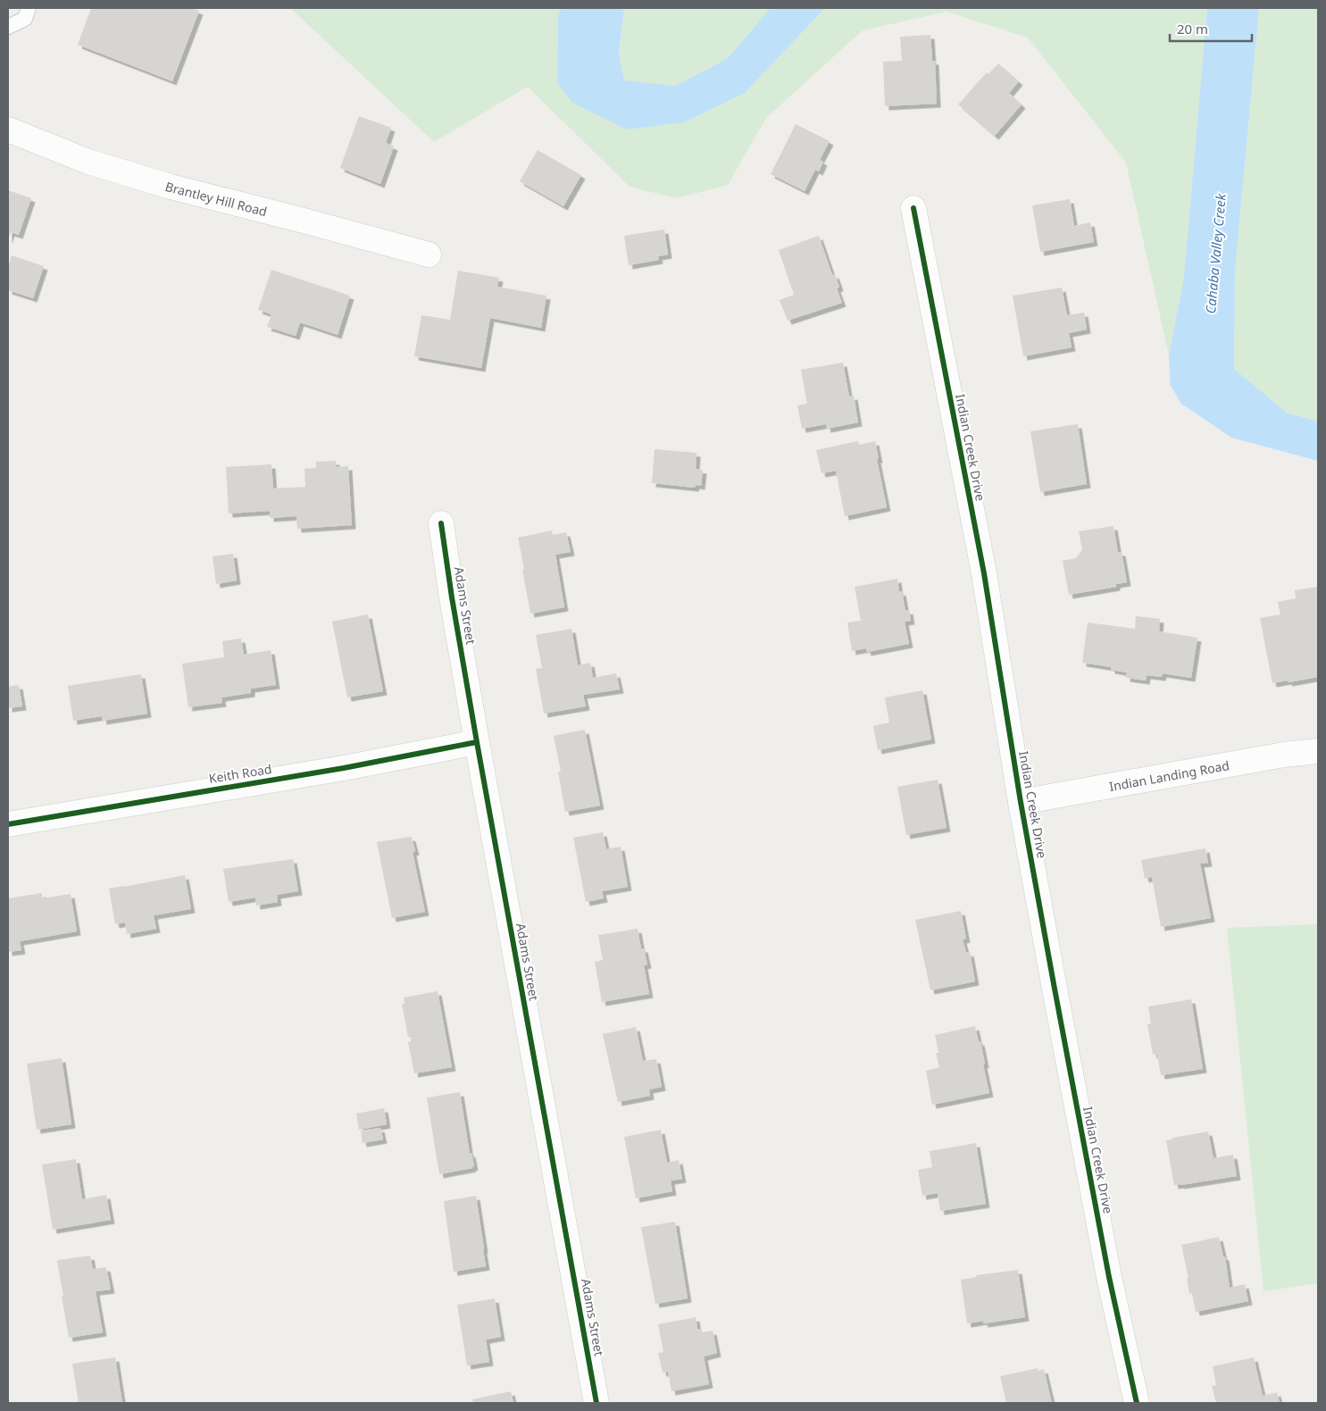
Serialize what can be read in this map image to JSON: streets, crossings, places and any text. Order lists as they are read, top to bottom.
{
  "streets": {
    "street": [
      "Brantley Hill Road",
      "Indian Creek Drive",
      "Adams Street",
      "Keith Road",
      "Indian Landing Road"
    ]
  },
  "crossings": [
    ["Indian Creek Drive", "Indian Landing Road"],
    ["Adams Street", "Keith Road"]
  ],
  "water": ["Cahaba Valley Creek"],
  "scale_bar": "20 m"
}
